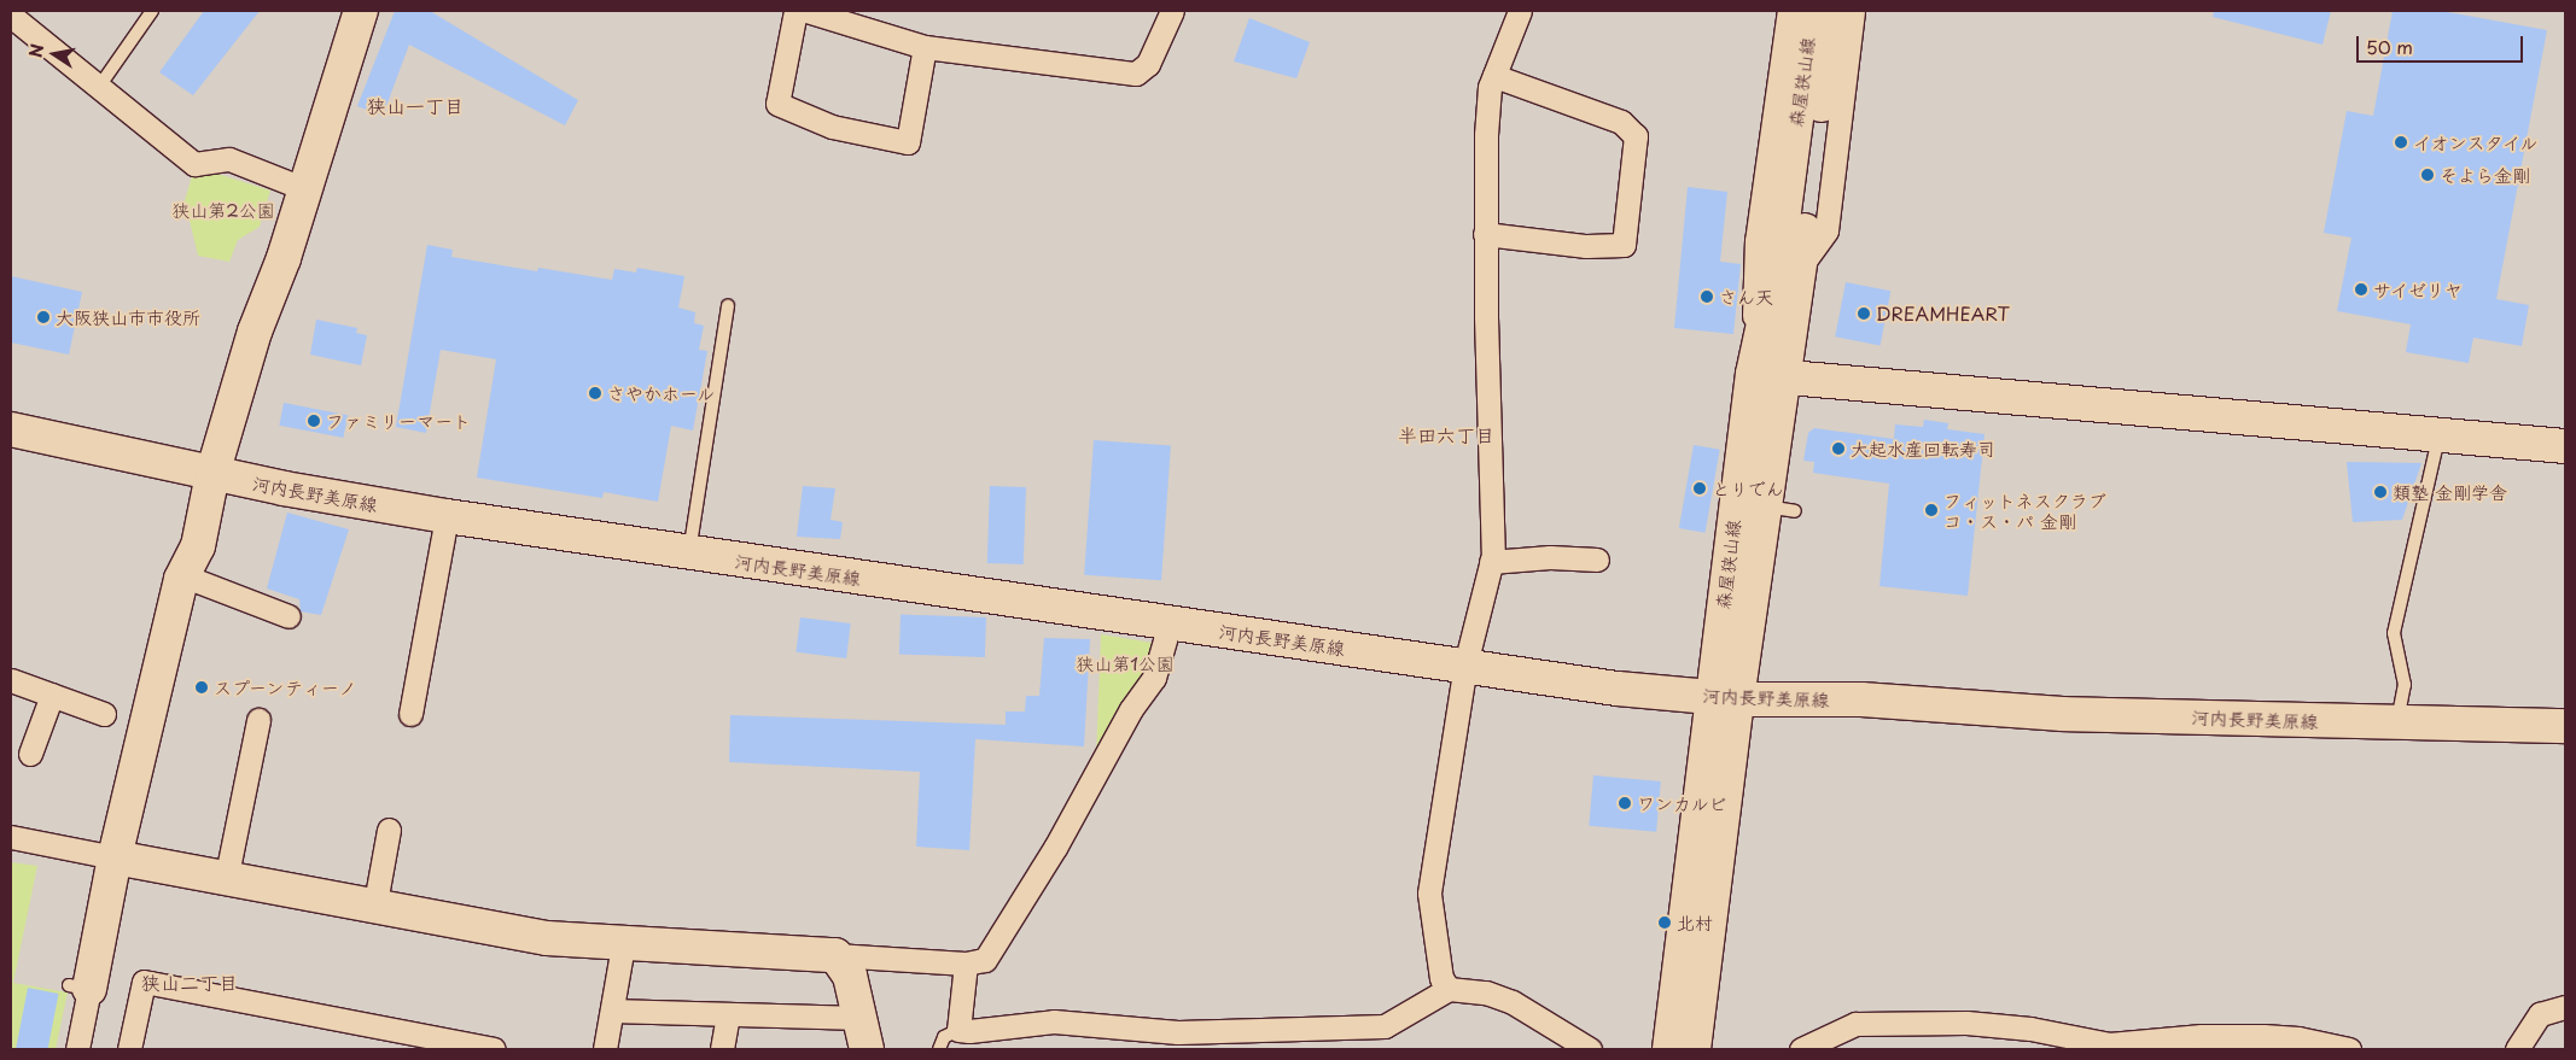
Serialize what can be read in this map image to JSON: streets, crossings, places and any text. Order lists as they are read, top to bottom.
{
  "streets": {
    "main road": ["森屋狭山線", "河内長野美原線"]
  },
  "crossings": [
    ["森屋狭山線", "河内長野美原線"]
  ],
  "districts": ["狭山一丁目", "半田六丁目", "狭山二丁目"],
  "parks": ["狭山第2公園", "狭山第1公園"],
  "places": [
    "イオンスタイル",
    "そよら金剛",
    "サイゼリヤ",
    "さん天",
    "DREAMHEART",
    "大阪狭山市市役所",
    "さやかホール",
    "ファミリーマート",
    "大起水産回転寿司",
    "とりでん",
    "類塾 金剛学舎",
    "フィットネスクラブ コ・ス・パ 金剛",
    "スプーンティーノ",
    "ワンカルビ",
    "北村"
  ],
  "scale_bar": "50 m",
  "north": "left"
}
